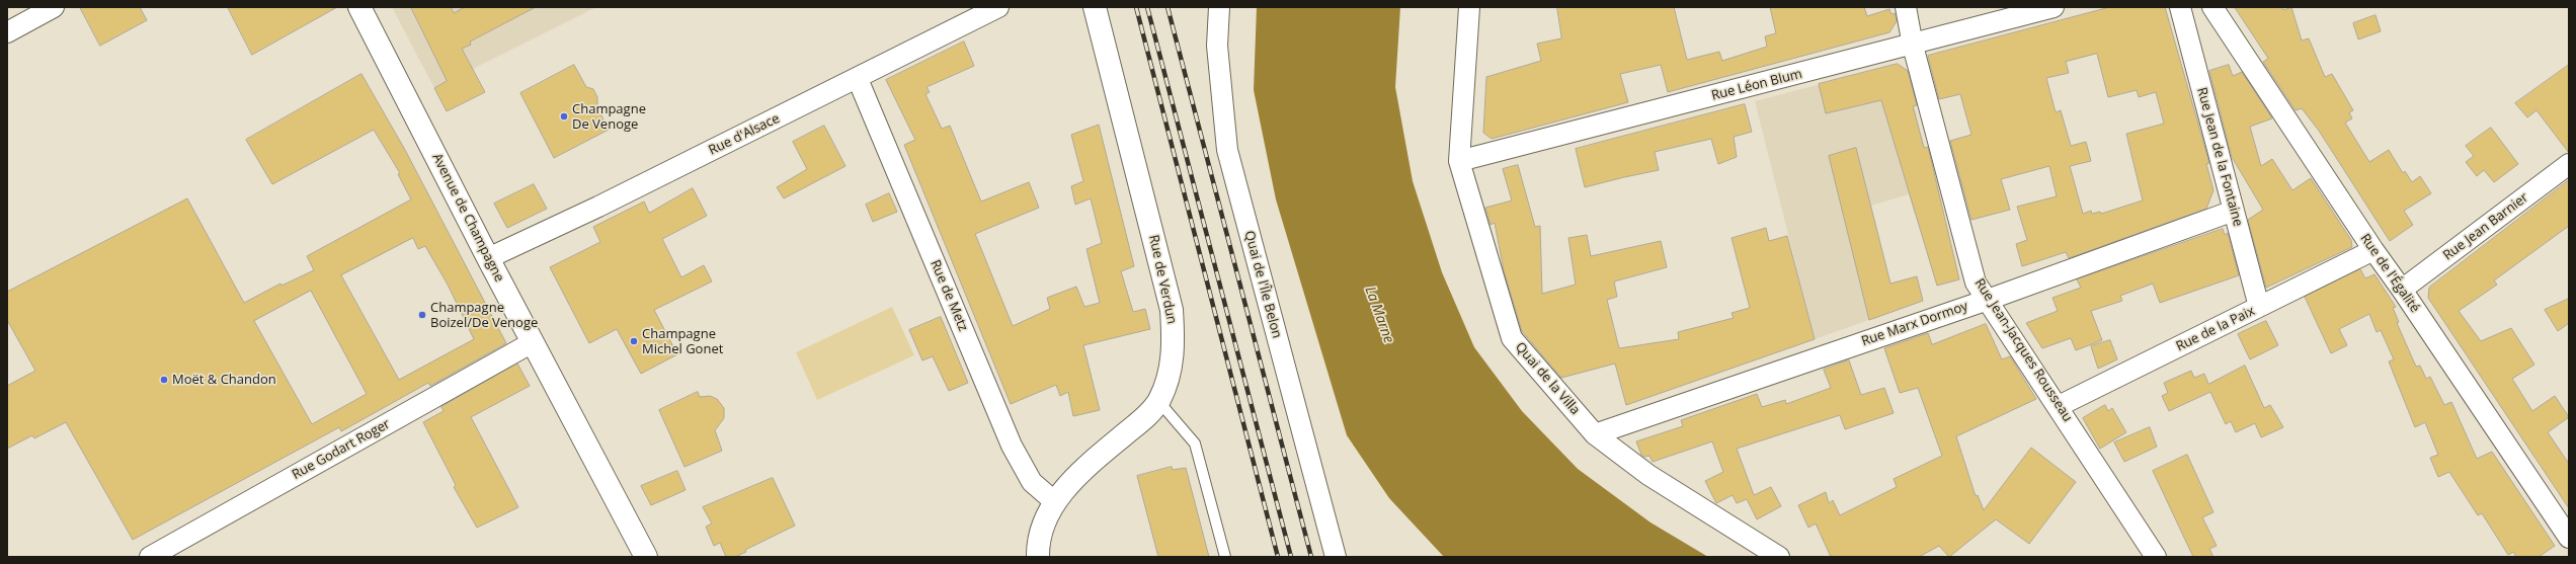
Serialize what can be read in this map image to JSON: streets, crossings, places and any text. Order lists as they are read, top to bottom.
{
  "streets": {
    "main road": ["Avenue de Champagne", "Rue de Verdun"],
    "street": [
      "Rue Léon Blum",
      "Rue d'Alsace",
      "Rue Jean de la Fontaine",
      "Rue Jean Barnier",
      "Rue de l'Égalité",
      "Quai de l'Île Belon",
      "Rue de Metz",
      "Rue Marx Dormoy",
      "Rue de la Paix",
      "Rue Jean-Jacques Rousseau",
      "Quai de la Villa",
      "Rue Godart Roger"
    ]
  },
  "crossings": [
    ["Rue Léon Blum", "Rue Jean-Jacques Rousseau"],
    ["Rue Léon Blum", "Quai de la Villa"],
    ["Rue d'Alsace", "Avenue de Champagne"],
    ["Rue d'Alsace", "Rue de Metz"],
    ["Rue Jean de la Fontaine", "Rue Marx Dormoy"],
    ["Rue Jean de la Fontaine", "Rue de la Paix"],
    ["Avenue de Champagne", "Rue Godart Roger"],
    ["Rue Jean Barnier", "Rue de l'Égalité"],
    ["Rue de l'Égalité", "Rue de la Paix"],
    ["Rue de Verdun", "Rue de Metz"],
    ["Rue Marx Dormoy", "Rue Jean-Jacques Rousseau"],
    ["Rue Marx Dormoy", "Quai de la Villa"],
    ["Rue de la Paix", "Rue Jean-Jacques Rousseau"]
  ],
  "water": ["La Marne"],
  "places": [
    "Champagne De Venoge",
    "Champagne Boizel/De Venoge",
    "Champagne Michel Gonet",
    "Moёt & Chandon"
  ]
}
